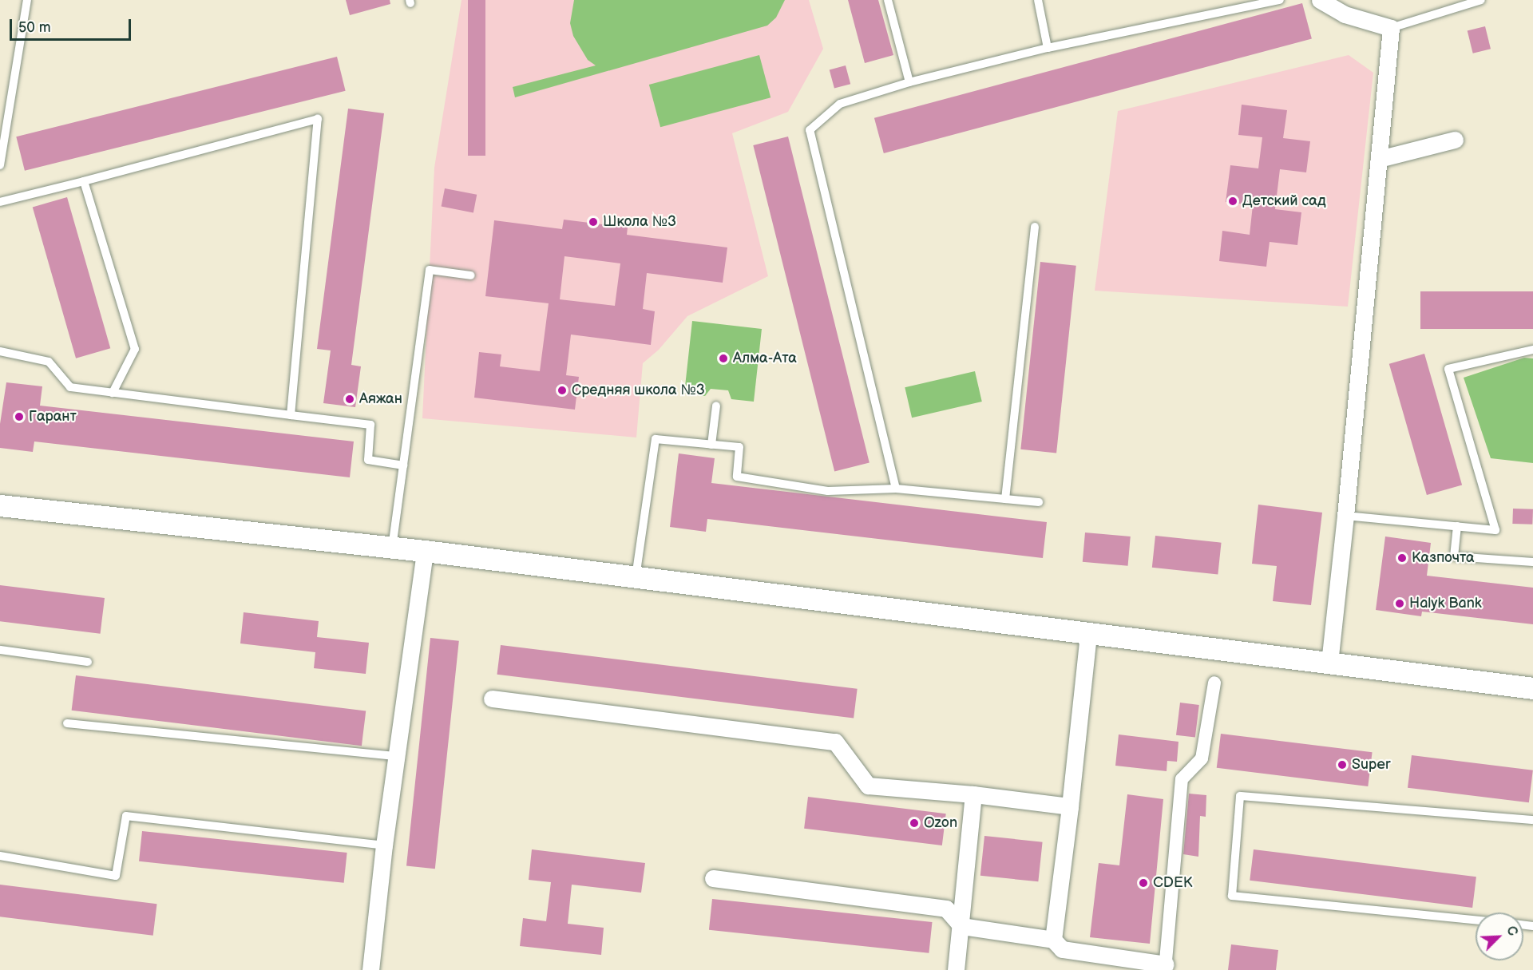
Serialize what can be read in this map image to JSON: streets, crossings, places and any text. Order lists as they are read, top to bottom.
{
  "places": [
    "Детский сад",
    "Школа №3",
    "Алма-Ата",
    "Средняя школа №3",
    "Аяжан",
    "Гарант",
    "Казпочта",
    "Halyk Bank",
    "Super",
    "Ozon",
    "CDEK"
  ],
  "scale_bar": "50 m",
  "north": "top right"
}
